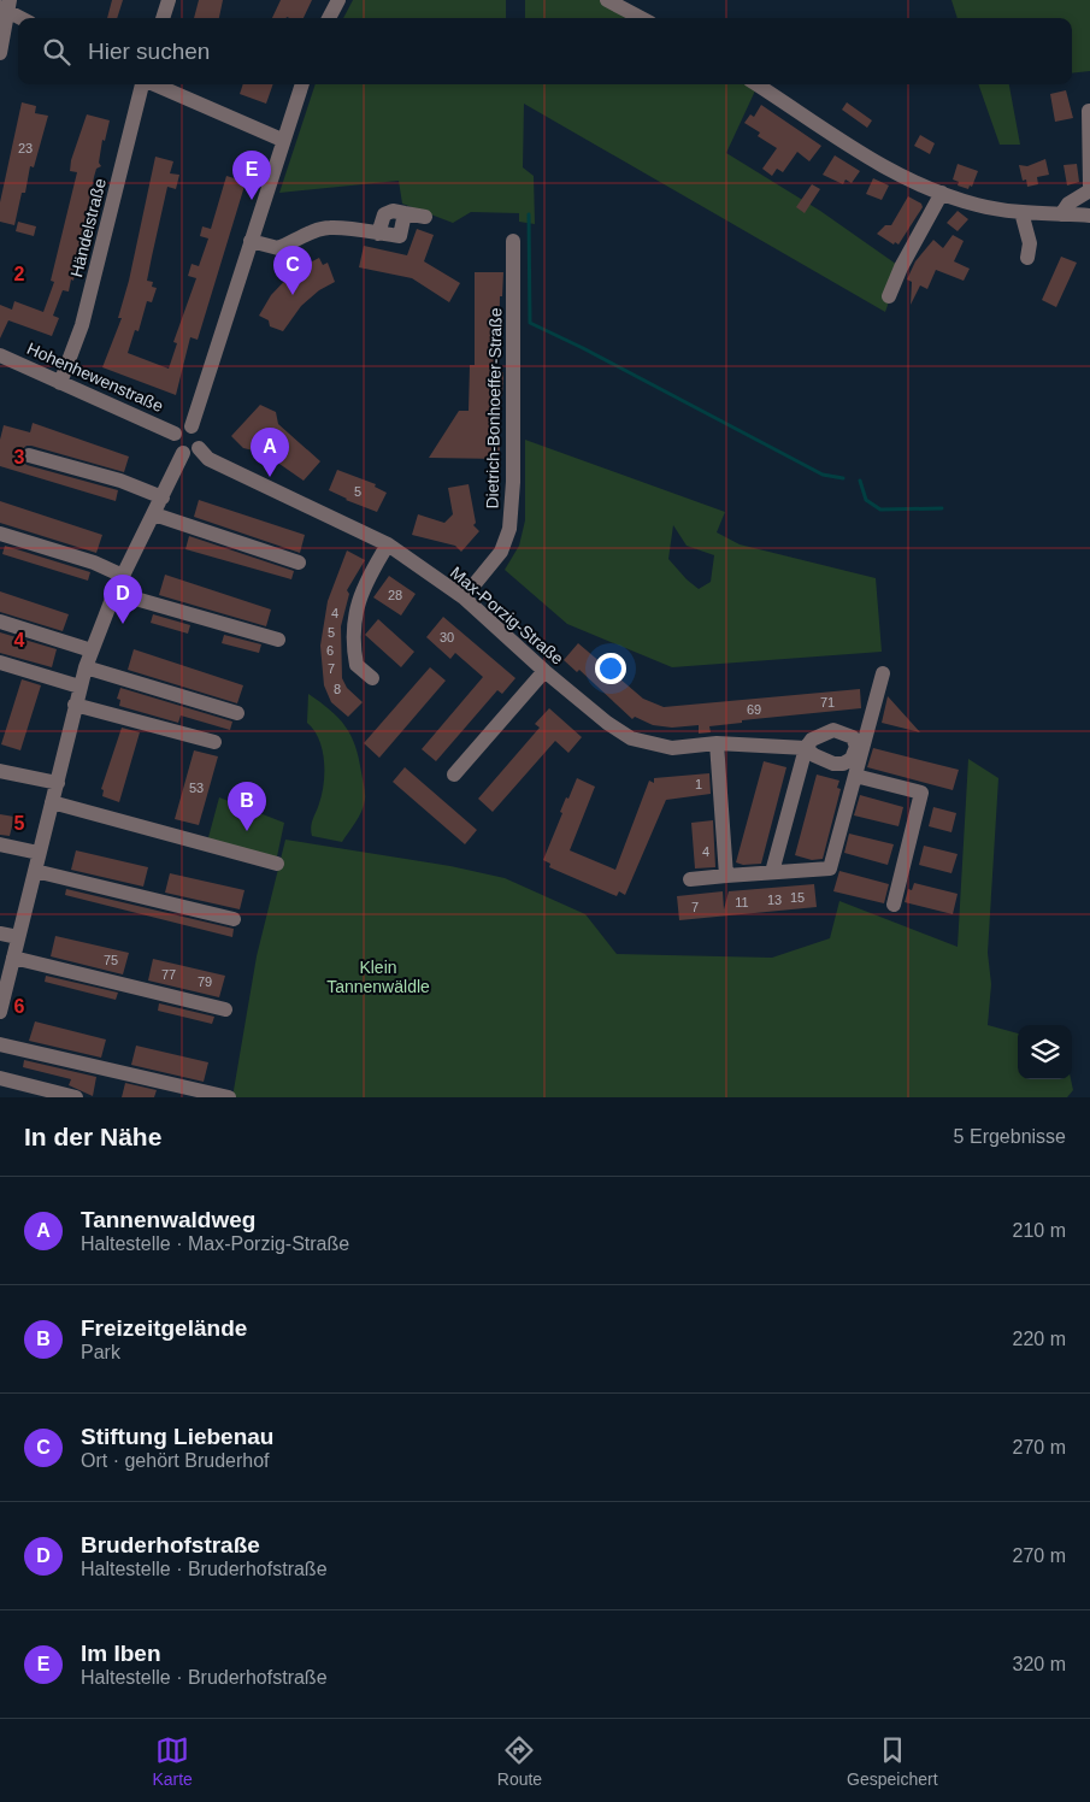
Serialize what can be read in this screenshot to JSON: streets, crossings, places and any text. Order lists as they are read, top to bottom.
{
  "streets": {
    "street": [
      "Händelstraße",
      "Hohenhewenstraße",
      "Dietrich-Bonhoeffer-Straße",
      "Max-Porzig-Straße"
    ]
  },
  "crossings": [
    ["Händelstraße", "Hohenhewenstraße"],
    ["Hohenhewenstraße", "Max-Porzig-Straße"],
    ["Dietrich-Bonhoeffer-Straße", "Max-Porzig-Straße"]
  ],
  "parks": ["Klein Tannenwäldle"],
  "house_numbers": [
    "23",
    "5",
    "28",
    "4",
    "5",
    "30",
    "6",
    "7",
    "8",
    "71",
    "69",
    "1",
    "53",
    "4",
    "15",
    "13",
    "11",
    "7",
    "75",
    "77",
    "79"
  ],
  "page": {
    "search": "Hier suchen",
    "pins": [
      "E",
      "C",
      "A",
      "D",
      "B"
    ],
    "heading": ["In der Nähe", "5 Ergebnisse"],
    "list": [
      {
        "mark": "A",
        "name": "Tannenwaldweg",
        "note": "Haltestelle · Max-Porzig-Straße",
        "value": "210 m"
      },
      {
        "mark": "B",
        "name": "Freizeitgelände",
        "note": "Park",
        "value": "220 m"
      },
      {
        "mark": "C",
        "name": "Stiftung Liebenau",
        "note": "Ort · gehört Bruderhof",
        "value": "270 m"
      },
      {
        "mark": "D",
        "name": "Bruderhofstraße",
        "note": "Haltestelle · Bruderhofstraße",
        "value": "270 m"
      },
      {
        "mark": "E",
        "name": "Im Iben",
        "note": "Haltestelle · Bruderhofstraße",
        "value": "320 m"
      }
    ],
    "nav": ["Karte", "Route", "Gespeichert"]
  },
  "grid": {
    "rows": [
      "2",
      "3",
      "4",
      "5",
      "6"
    ]
  }
}
